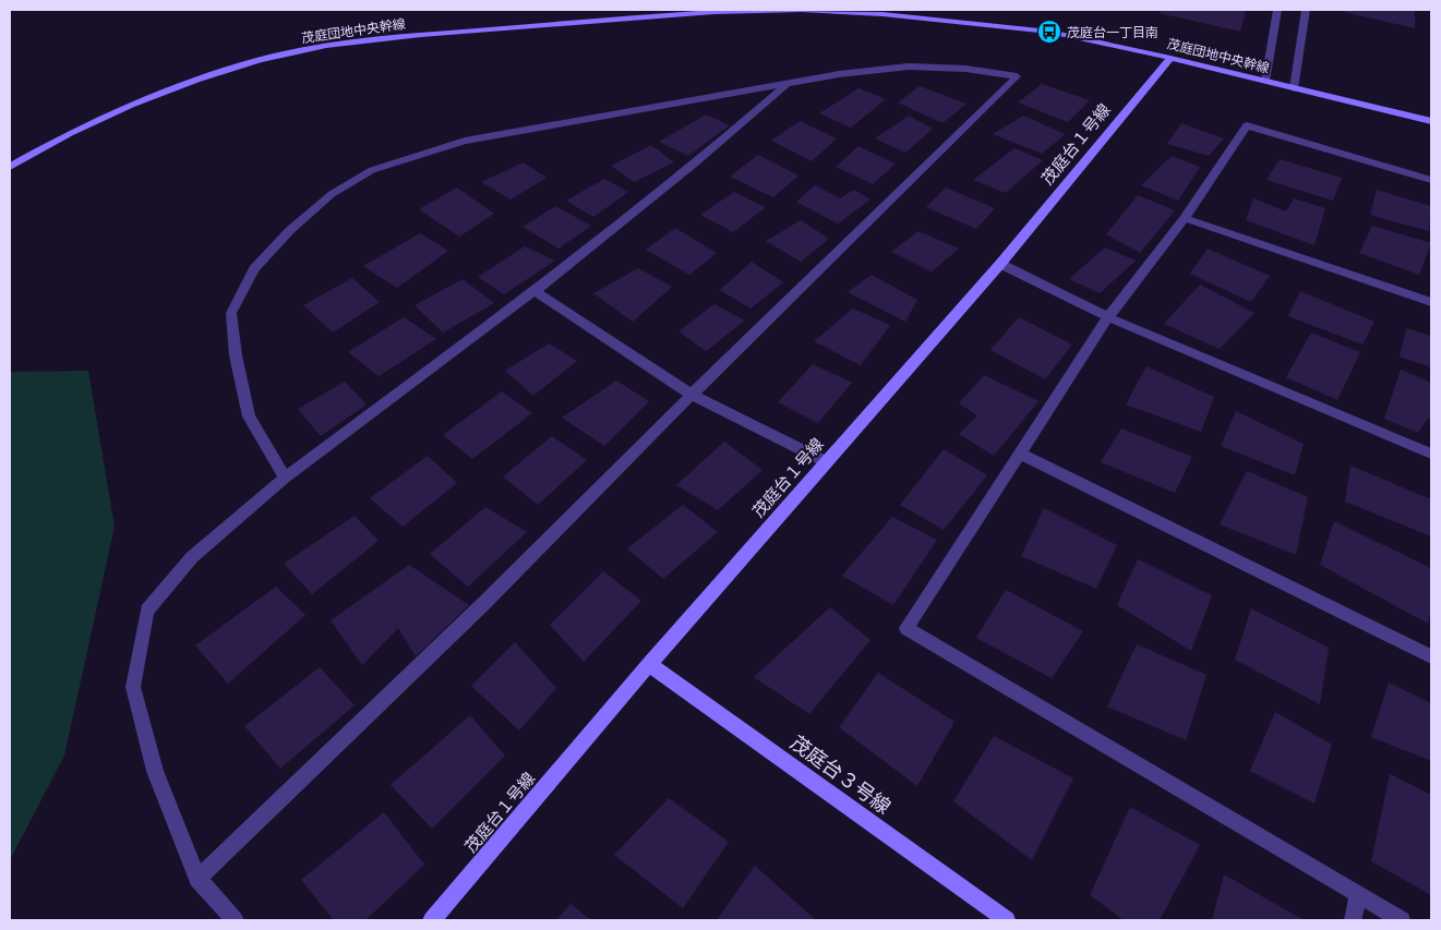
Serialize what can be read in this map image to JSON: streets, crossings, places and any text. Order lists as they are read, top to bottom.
{
  "streets": {
    "street": ["茂庭団地中央幹線", "茂庭台１号線", "茂庭台３号線"]
  },
  "crossings": [
    ["茂庭団地中央幹線", "茂庭台１号線"],
    ["茂庭台１号線", "茂庭台３号線"]
  ],
  "places": {
    "bus stop": ["茂庭台一丁目南"]
  }
}
